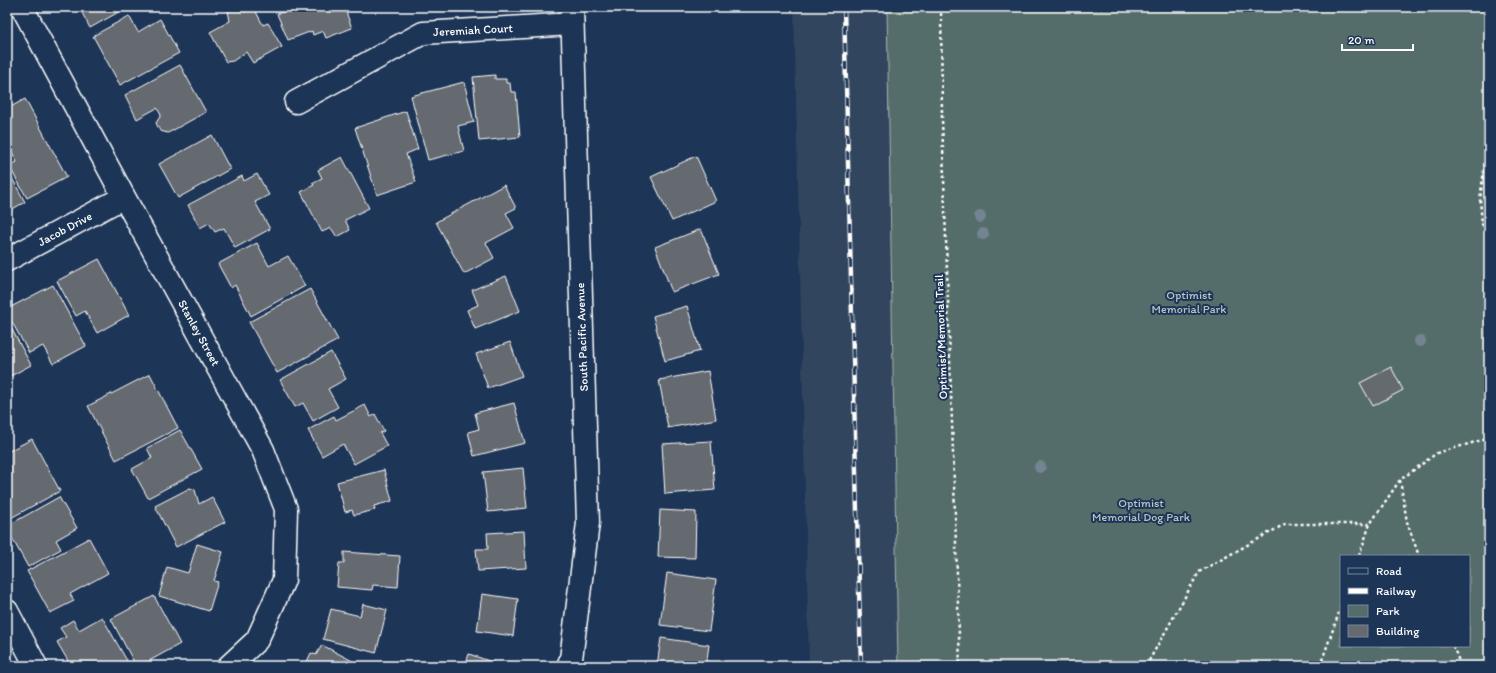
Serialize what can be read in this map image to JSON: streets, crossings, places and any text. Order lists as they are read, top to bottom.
{
  "streets": {
    "street": [
      "Jeremiah Court",
      "Jacob Drive",
      "Stanley Street",
      "South Pacific Avenue"
    ],
    "path": ["Optimist/Memorial Trail"]
  },
  "crossings": [
    ["Jeremiah Court", "South Pacific Avenue"],
    ["Jacob Drive", "Stanley Street"]
  ],
  "parks": ["Optimist Memorial Park", "Optimist Memorial Dog Park"],
  "legend": [
    "Road",
    "Railway",
    "Park",
    "Building"
  ],
  "scale_bar": "20 m"
}
